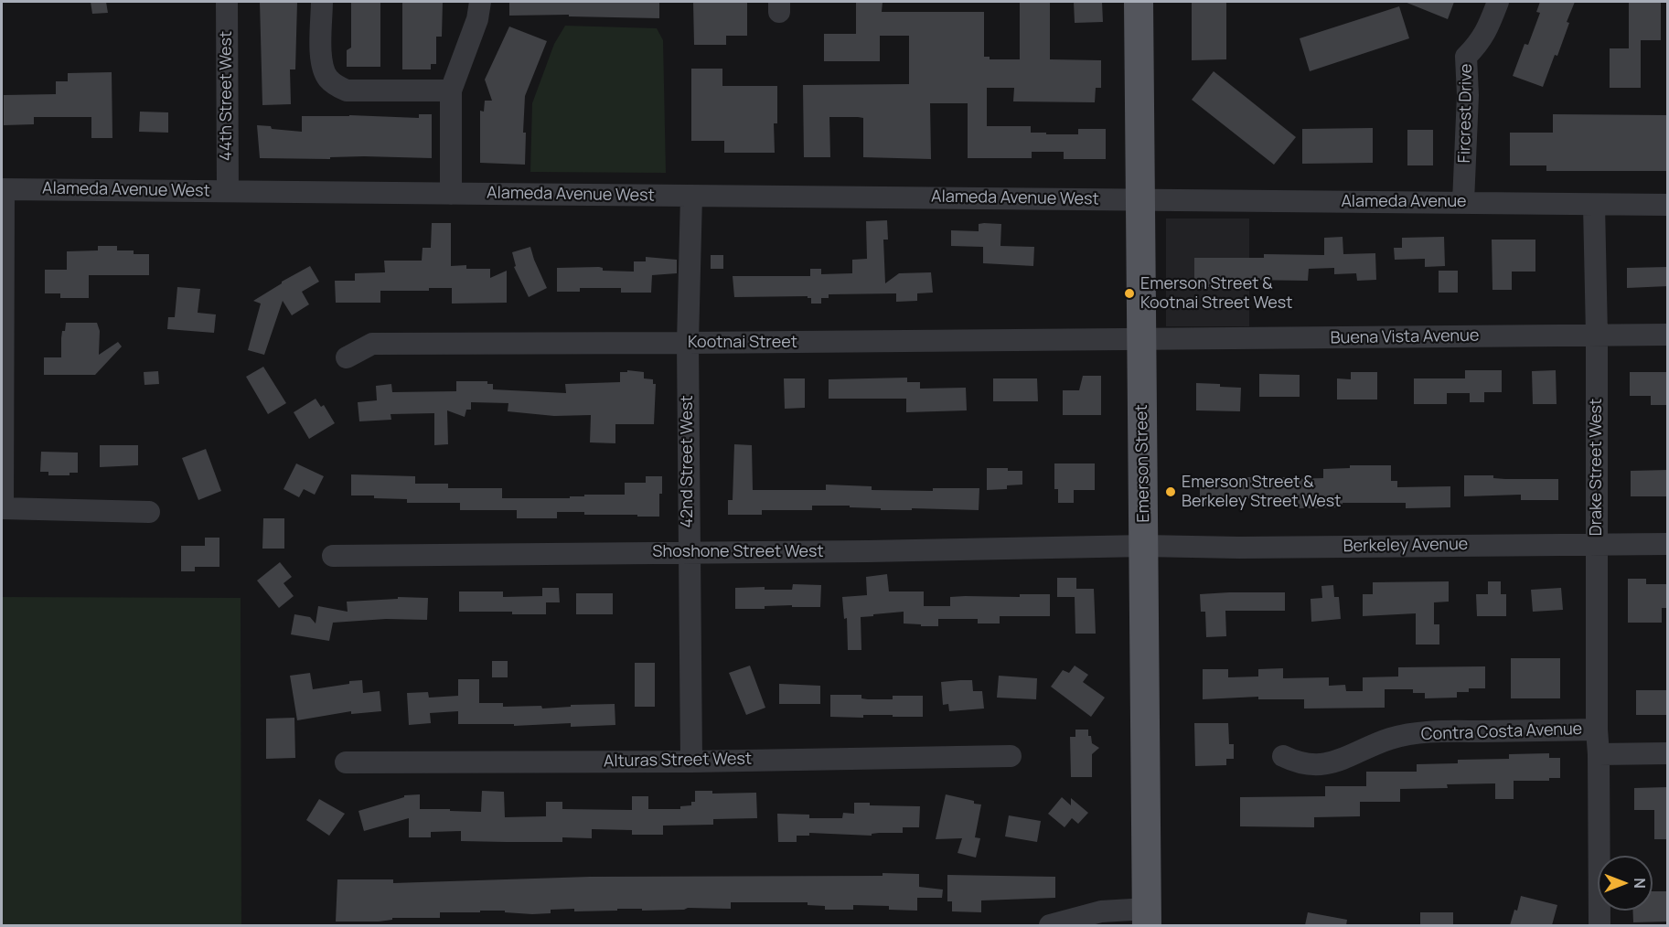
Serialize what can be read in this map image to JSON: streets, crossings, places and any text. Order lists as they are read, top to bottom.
{
  "streets": {
    "main road": ["Emerson Street"],
    "street": [
      "44th Street West",
      "Fircrest Drive",
      "Alameda Avenue West",
      "Alameda Avenue",
      "Buena Vista Avenue",
      "Kootnai Street",
      "42nd Street West",
      "Drake Street West",
      "Berkeley Avenue",
      "Shoshone Street West",
      "Contra Costa Avenue",
      "Alturas Street West"
    ]
  },
  "crossings": [
    ["44th Street West", "Alameda Avenue West"],
    ["Fircrest Drive", "Alameda Avenue"],
    ["Alameda Avenue West", "Alameda Avenue"],
    ["Alameda Avenue West", "42nd Street West"],
    ["Alameda Avenue West", "Emerson Street"],
    ["Alameda Avenue", "Emerson Street"],
    ["Alameda Avenue", "Drake Street West"],
    ["Buena Vista Avenue", "Kootnai Street"],
    ["Buena Vista Avenue", "Emerson Street"],
    ["Buena Vista Avenue", "Drake Street West"],
    ["Kootnai Street", "42nd Street West"],
    ["Kootnai Street", "Emerson Street"],
    ["42nd Street West", "Shoshone Street West"],
    ["42nd Street West", "Alturas Street West"],
    ["Emerson Street", "Berkeley Avenue"],
    ["Emerson Street", "Shoshone Street West"],
    ["Drake Street West", "Berkeley Avenue"],
    ["Drake Street West", "Contra Costa Avenue"],
    ["Berkeley Avenue", "Shoshone Street West"]
  ],
  "places": ["Emerson Street & Kootnai Street West", "Emerson Street & Berkeley Street West"],
  "north": "right"
}
